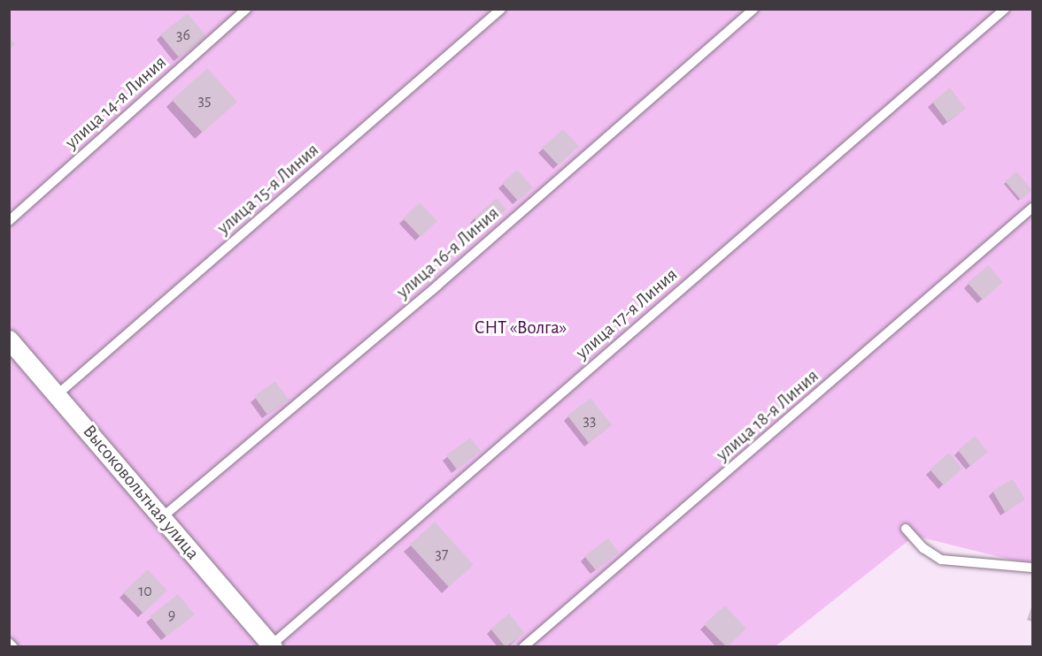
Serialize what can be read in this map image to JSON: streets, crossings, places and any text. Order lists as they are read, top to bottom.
{
  "streets": {
    "street": ["Высоковольтная улица"],
    "lane": [
      "улица 14-я Линия",
      "улица 15-я Линия",
      "улица 16-я Линия",
      "улица 17-я Линия",
      "улица 18-я Линия"
    ]
  },
  "crossings": [
    ["улица 15-я Линия", "Высоковольтная улица"],
    ["улица 16-я Линия", "Высоковольтная улица"],
    ["улица 17-я Линия", "Высоковольтная улица"]
  ],
  "parks": ["СНТ «Волга»"],
  "house_numbers": [
    "36",
    "35",
    "33",
    "37",
    "10",
    "9"
  ]
}
